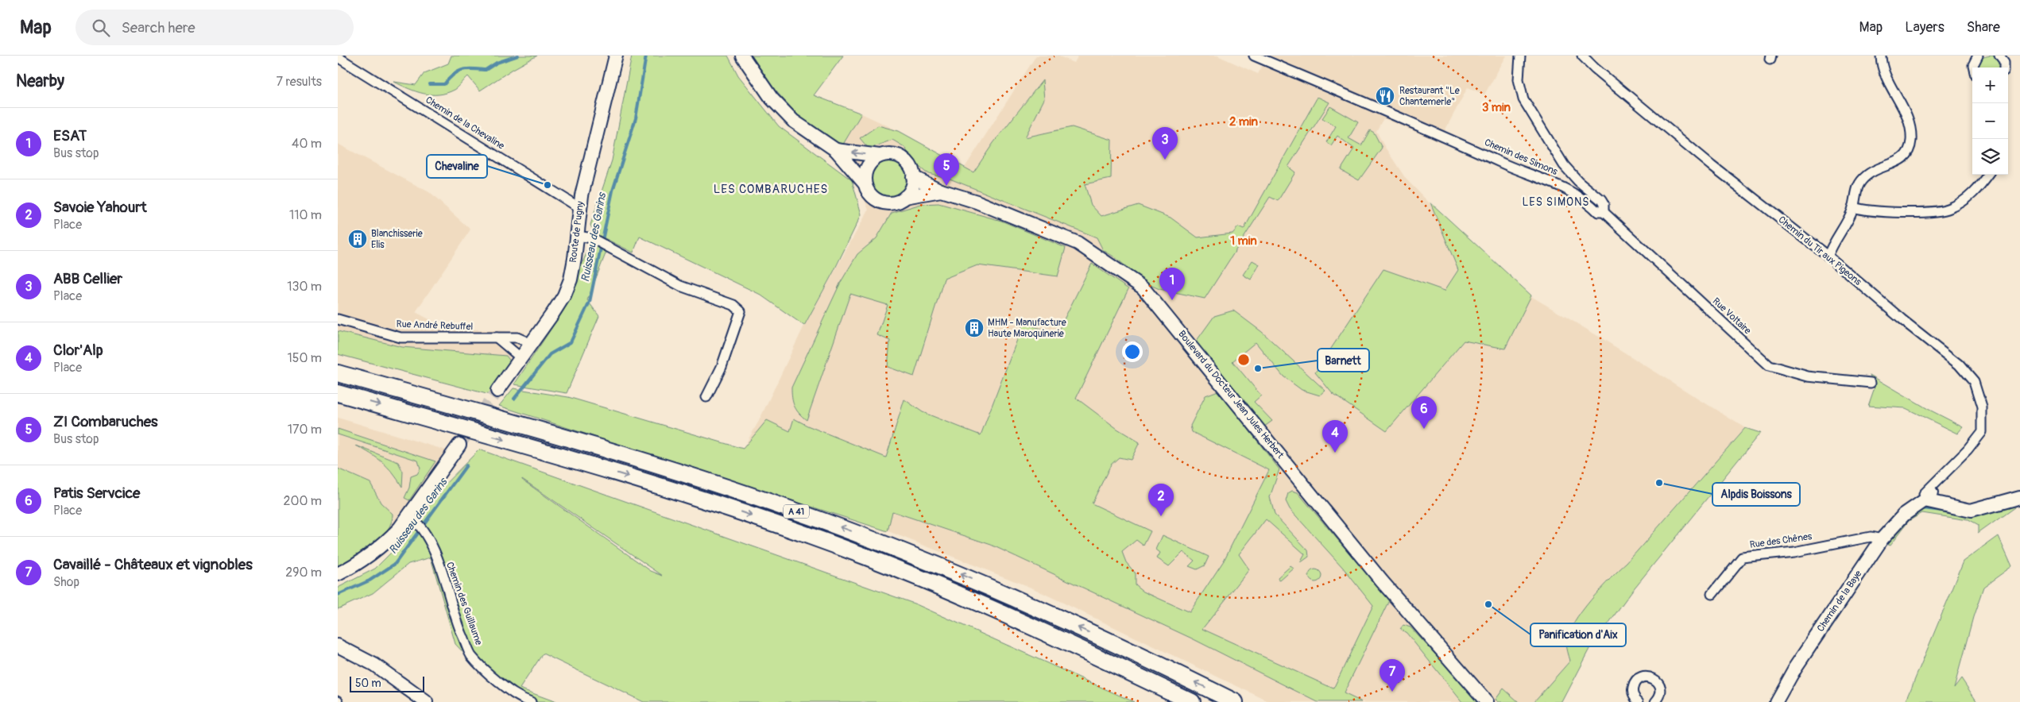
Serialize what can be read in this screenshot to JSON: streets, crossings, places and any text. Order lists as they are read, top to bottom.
{
  "streets": {
    "highway": ["A 41"],
    "street": [
      "Chemin de la Chevaline",
      "Chemin des Simons",
      "Route de Pugny",
      "Chemin du Tir aux Pigeons",
      "Rue Voltaire",
      "Rue André Rebuffel",
      "Boulevard du Docteur Jean Jules Herbert",
      "Rue des Chênes",
      "Chemin de la Baye",
      "Chemin des Guillaume"
    ]
  },
  "crossings": [
    ["Chemin de la Chevaline", "Route de Pugny"],
    ["Chemin des Simons", "Rue Voltaire"],
    ["Route de Pugny", "Rue André Rebuffel"],
    ["Chemin du Tir aux Pigeons", "Chemin de la Baye"],
    ["Rue des Chênes", "Chemin de la Baye"]
  ],
  "districts": ["LES COMBARUCHES", "LES SIMONS"],
  "water": ["Ruisseau des Garins"],
  "places": {
    "restaurant": ["Restaurant \"Le Chantemerle\""],
    "other": [
      "Chevaline",
      "Barnett",
      "Alpdis Boissons",
      "Panification d'Aix"
    ],
    "building": ["Blanchisserie Elis", "MHM - Manufacture Haute Maroquinerie"]
  },
  "scale_bar": "50 m",
  "page": {
    "header": "Map",
    "search": "Search here",
    "nav": ["Map", "Layers", "Share"],
    "heading": ["Nearby", "7 results"],
    "map_buttons": ["+", "−"],
    "list": [
      {
        "mark": "1",
        "name": "ESAT",
        "note": "Bus stop",
        "value": "40 m"
      },
      {
        "mark": "2",
        "name": "Savoie Yahourt",
        "note": "Place",
        "value": "110 m"
      },
      {
        "mark": "3",
        "name": "ABB Cellier",
        "note": "Place",
        "value": "130 m"
      },
      {
        "mark": "4",
        "name": "Clor'Alp",
        "note": "Place",
        "value": "150 m"
      },
      {
        "mark": "5",
        "name": "ZI Combaruches",
        "note": "Bus stop",
        "value": "170 m"
      },
      {
        "mark": "6",
        "name": "Patis Servcice",
        "note": "Place",
        "value": "200 m"
      },
      {
        "mark": "7",
        "name": "Cavaillé - Châteaux et vignobles",
        "note": "Shop",
        "value": "290 m"
      }
    ],
    "pins": [
      "3",
      "5",
      "1",
      "6",
      "4",
      "2",
      "7"
    ],
    "scale": "50 m"
  },
  "rings": ["3 min", "2 min", "1 min"]
}
